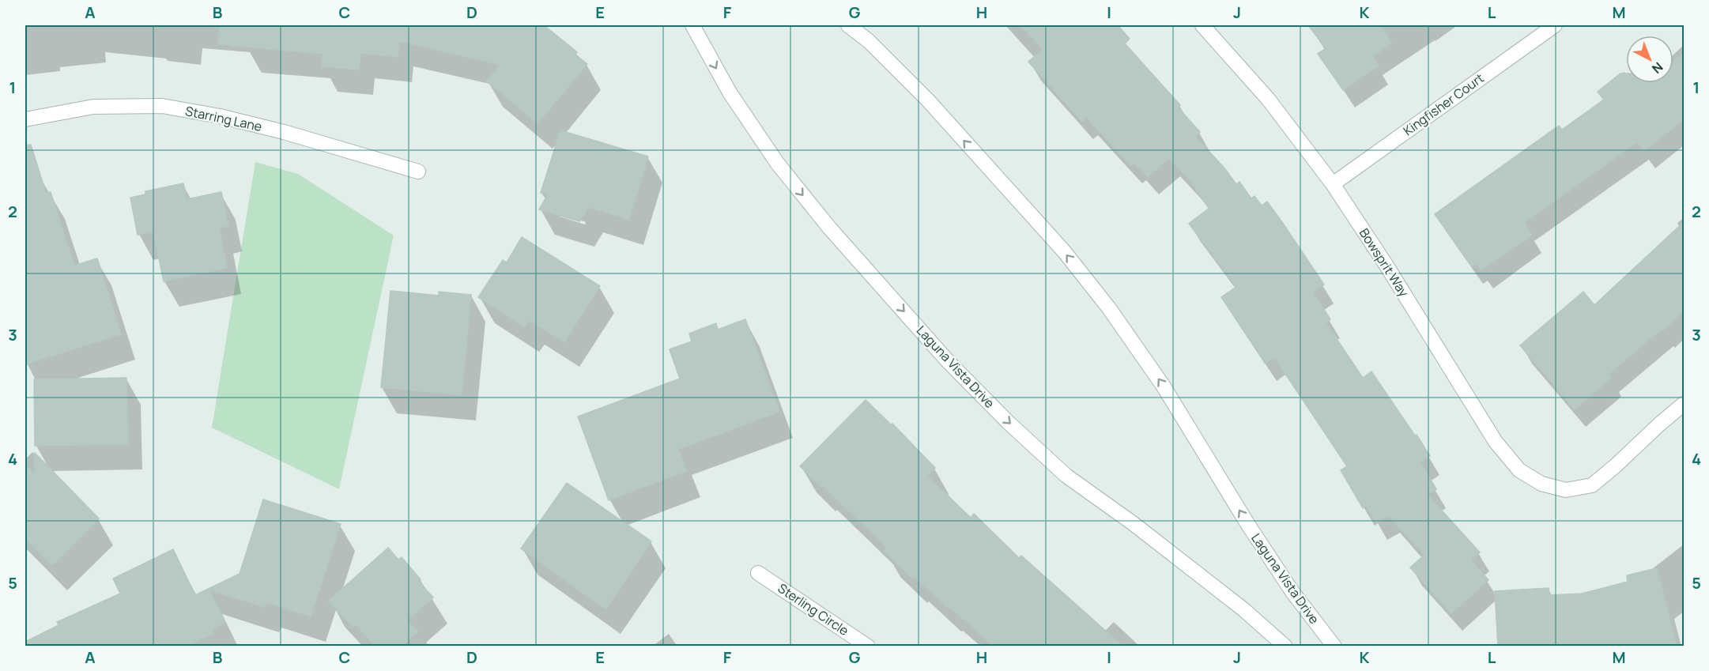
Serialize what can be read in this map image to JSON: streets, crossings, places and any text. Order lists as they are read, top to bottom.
{
  "streets": {
    "street": [
      "Kingfisher Court",
      "Starring Lane",
      "Bowsprit Way",
      "Laguna Vista Drive",
      "Sterling Circle"
    ]
  },
  "crossings": [
    ["Kingfisher Court", "Bowsprit Way"]
  ],
  "north": "bottom right",
  "grid": {
    "columns": [
      "A",
      "B",
      "C",
      "D",
      "E",
      "F",
      "G",
      "H",
      "I",
      "J",
      "K",
      "L",
      "M"
    ],
    "rows": [
      "1",
      "2",
      "3",
      "4",
      "5"
    ]
  }
}
